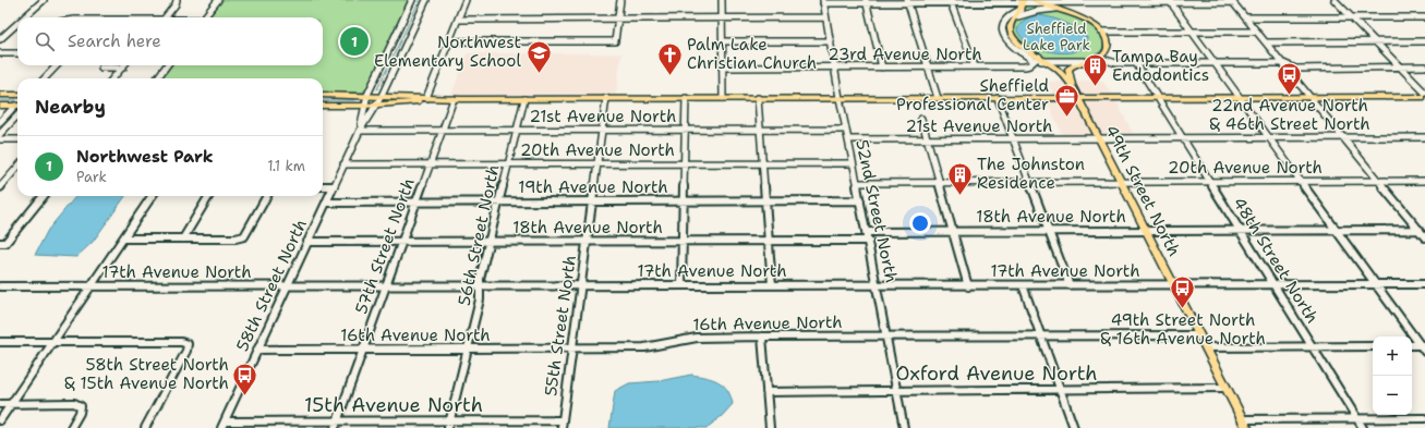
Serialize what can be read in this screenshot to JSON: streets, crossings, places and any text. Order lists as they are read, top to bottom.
{
  "streets": {
    "main road": ["49th Street North"],
    "street": [
      "23rd Avenue North",
      "21st Avenue North",
      "20th Avenue North",
      "19th Avenue North",
      "52nd Street North",
      "18th Avenue North",
      "56th Street North",
      "57th Street North",
      "48th Street North",
      "17th Avenue North",
      "58th Street North",
      "16th Avenue North",
      "55th Street North",
      "Oxford Avenue North",
      "15th Avenue North"
    ]
  },
  "crossings": [
    ["23rd Avenue North", "49th Street North"],
    ["23rd Avenue North", "52nd Street North"],
    ["21st Avenue North", "49th Street North"],
    ["21st Avenue North", "52nd Street North"],
    ["21st Avenue North", "56th Street North"],
    ["21st Avenue North", "57th Street North"],
    ["21st Avenue North", "48th Street North"],
    ["21st Avenue North", "58th Street North"],
    ["21st Avenue North", "55th Street North"],
    ["20th Avenue North", "49th Street North"],
    ["20th Avenue North", "52nd Street North"],
    ["20th Avenue North", "56th Street North"],
    ["20th Avenue North", "57th Street North"],
    ["20th Avenue North", "48th Street North"],
    ["20th Avenue North", "58th Street North"],
    ["20th Avenue North", "55th Street North"],
    ["19th Avenue North", "52nd Street North"],
    ["19th Avenue North", "56th Street North"],
    ["19th Avenue North", "57th Street North"],
    ["19th Avenue North", "58th Street North"],
    ["19th Avenue North", "55th Street North"],
    ["49th Street North", "18th Avenue North"],
    ["49th Street North", "17th Avenue North"],
    ["49th Street North", "16th Avenue North"],
    ["49th Street North", "Oxford Avenue North"],
    ["52nd Street North", "18th Avenue North"],
    ["52nd Street North", "17th Avenue North"],
    ["52nd Street North", "16th Avenue North"],
    ["52nd Street North", "Oxford Avenue North"],
    ["18th Avenue North", "56th Street North"],
    ["18th Avenue North", "57th Street North"],
    ["18th Avenue North", "48th Street North"],
    ["18th Avenue North", "58th Street North"],
    ["18th Avenue North", "55th Street North"],
    ["56th Street North", "17th Avenue North"],
    ["56th Street North", "16th Avenue North"],
    ["56th Street North", "15th Avenue North"],
    ["57th Street North", "17th Avenue North"],
    ["57th Street North", "16th Avenue North"],
    ["57th Street North", "15th Avenue North"],
    ["48th Street North", "17th Avenue North"],
    ["17th Avenue North", "58th Street North"],
    ["17th Avenue North", "55th Street North"],
    ["58th Street North", "16th Avenue North"],
    ["58th Street North", "15th Avenue North"],
    ["16th Avenue North", "55th Street North"],
    ["55th Street North", "15th Avenue North"]
  ],
  "parks": ["Sheffield Lake Park"],
  "places": {
    "school or university": ["Northwest Elementary School"],
    "church": ["Palm Lake Christian Church"],
    "building": ["Tampa Bay Endodontics", "The Johnston Residence"],
    "bus stop": ["22nd Avenue North & 46th Street North", "49th Street North & 16th Avenue North", "58th Street North & 15th Avenue North"],
    "office": ["Sheffield Professional Center"]
  },
  "page": {
    "search": "Search here",
    "pins": "1",
    "heading": "Nearby",
    "list": [
      {
        "mark": "1",
        "name": "Northwest Park",
        "note": "Park",
        "value": "1.1 km"
      }
    ],
    "map_buttons": ["+", "−"]
  }
}
